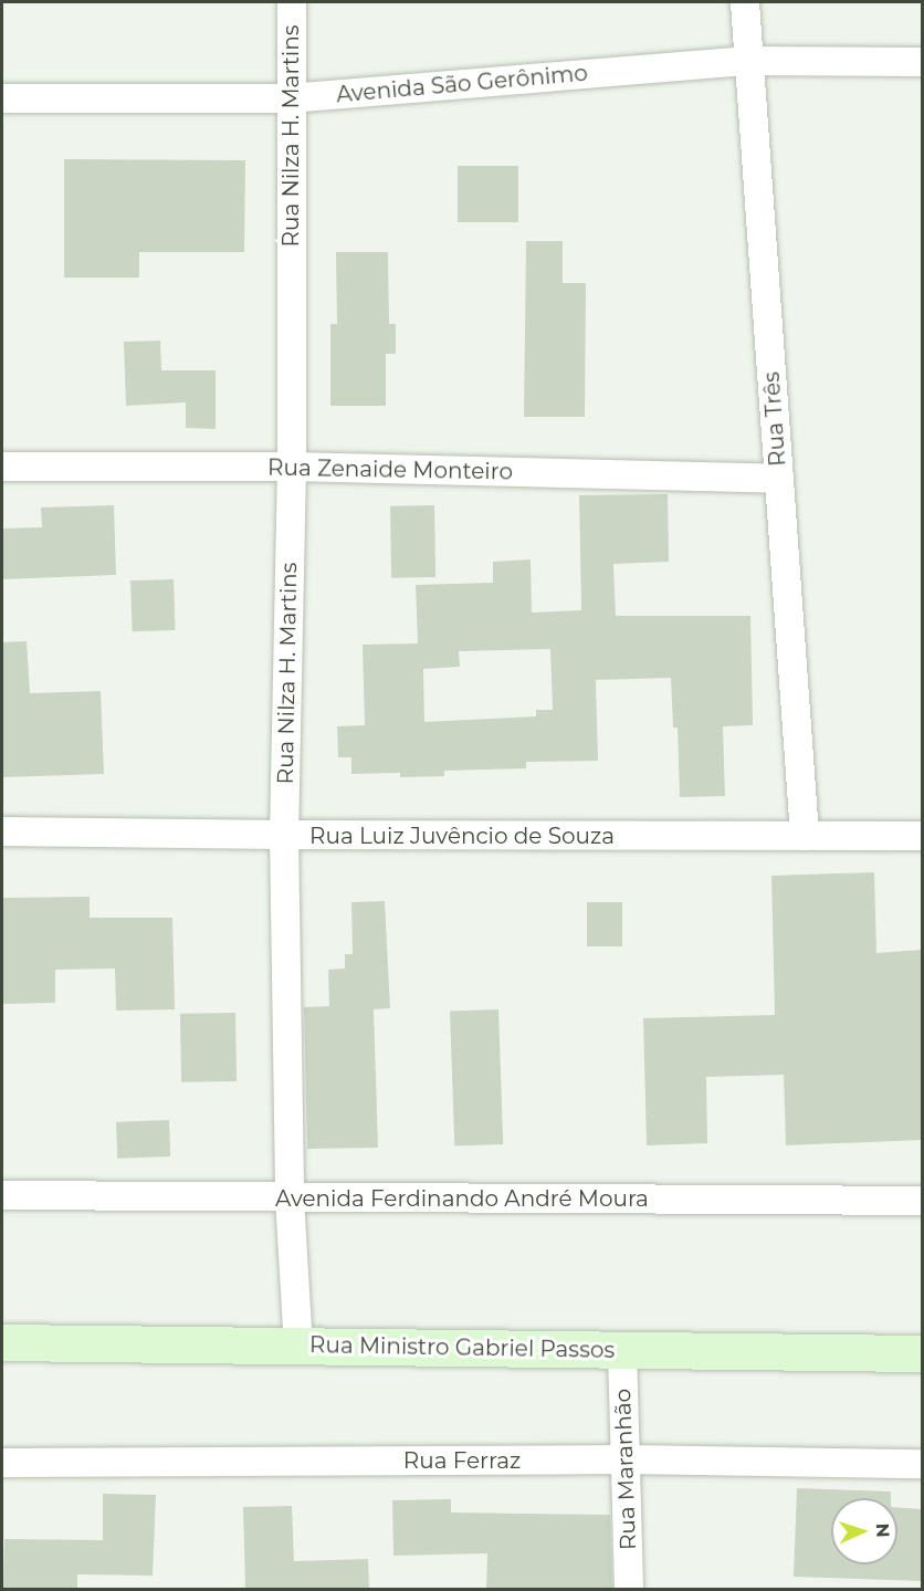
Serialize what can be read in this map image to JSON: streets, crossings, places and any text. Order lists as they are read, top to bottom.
{
  "streets": {
    "main road": ["Rua Ministro Gabriel Passos"],
    "street": [
      "Avenida São Gerônimo",
      "Rua Nilza H. Martins",
      "Rua Três",
      "Rua Zenaide Monteiro",
      "Rua Luiz Juvêncio de Souza",
      "Avenida Ferdinando André Moura",
      "Rua Ferraz",
      "Rua Maranhão"
    ]
  },
  "crossings": [
    ["Avenida São Gerônimo", "Rua Nilza H. Martins"],
    ["Avenida São Gerônimo", "Rua Três"],
    ["Rua Nilza H. Martins", "Rua Zenaide Monteiro"],
    ["Rua Nilza H. Martins", "Rua Luiz Juvêncio de Souza"],
    ["Rua Nilza H. Martins", "Avenida Ferdinando André Moura"],
    ["Rua Nilza H. Martins", "Rua Ministro Gabriel Passos"],
    ["Rua Três", "Rua Zenaide Monteiro"],
    ["Rua Três", "Rua Luiz Juvêncio de Souza"],
    ["Rua Ministro Gabriel Passos", "Rua Maranhão"],
    ["Rua Ferraz", "Rua Maranhão"]
  ],
  "north": "right"
}
